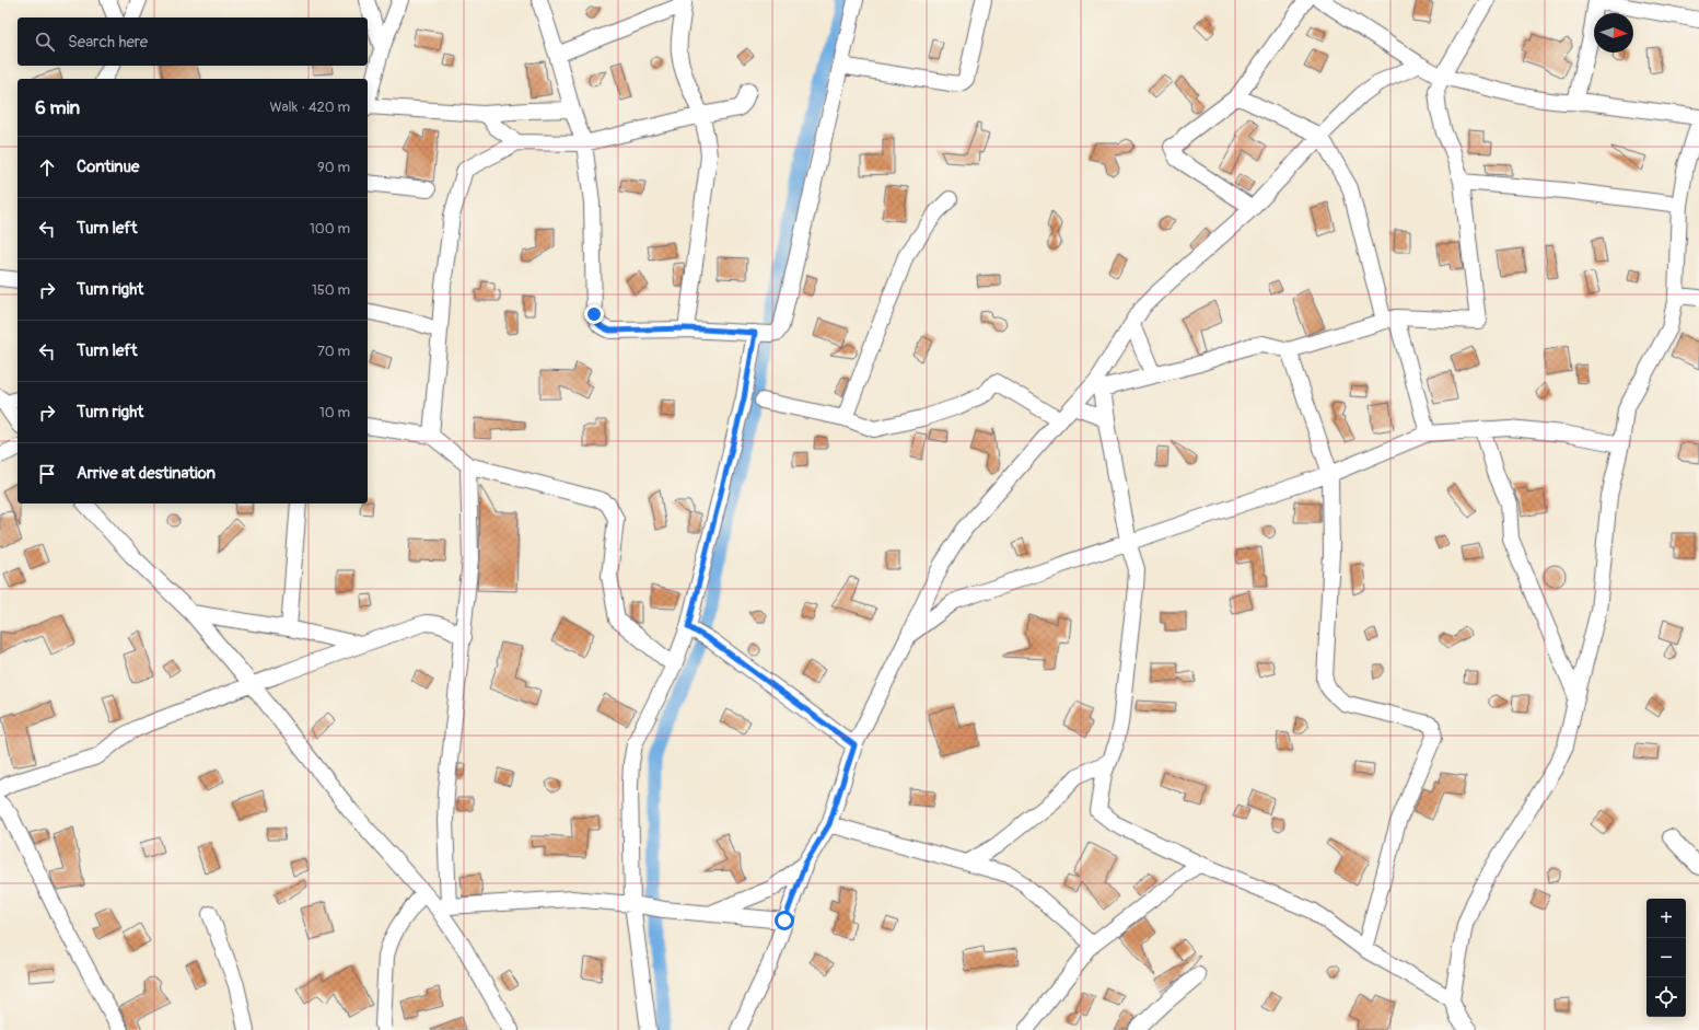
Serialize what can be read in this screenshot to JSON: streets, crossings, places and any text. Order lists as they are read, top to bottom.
{
  "north": "right",
  "page": {
    "search": "Search here",
    "heading": ["6 min", "Walk · 420 m"],
    "list": [
      ["Continue", "90 m"],
      ["Turn left", "100 m"],
      ["Turn right", "150 m"],
      ["Turn left", "70 m"],
      ["Turn right", "10 m"],
      "Arrive at destination"
    ],
    "map_buttons": ["+", "−"]
  }
}
